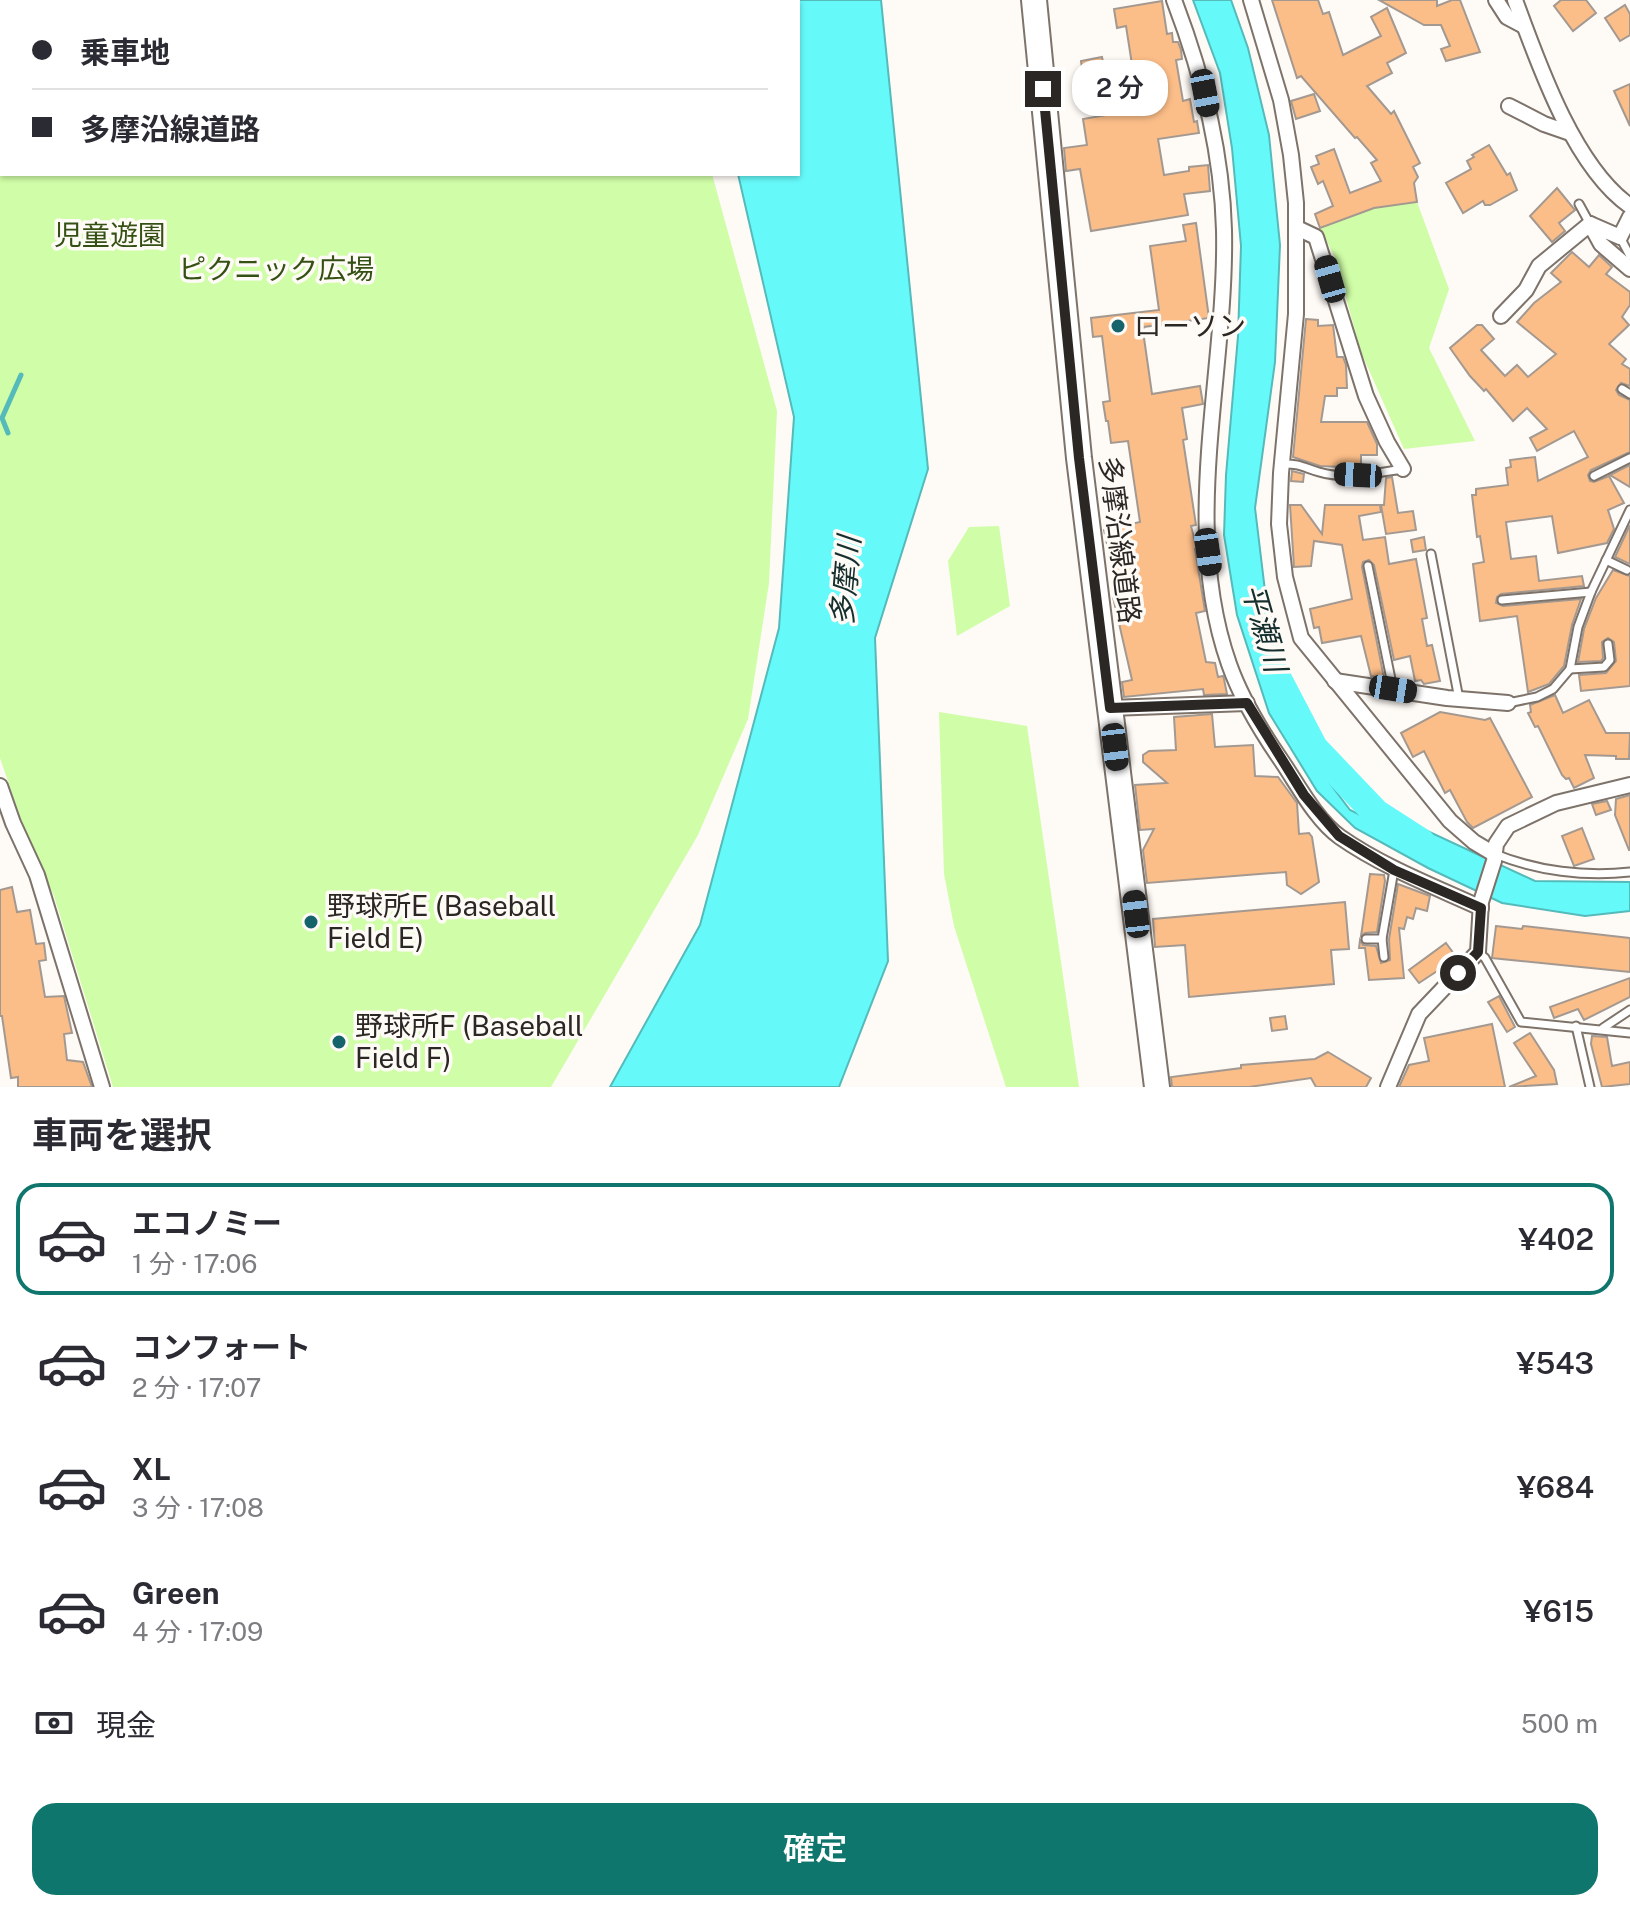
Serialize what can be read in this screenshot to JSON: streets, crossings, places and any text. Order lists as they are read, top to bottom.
{
  "streets": {
    "main road": ["多摩沿線道路"]
  },
  "water": ["多摩川", "平瀬川"],
  "parks": ["児童遊園", "ピクニック広場"],
  "places": ["ローソン", "野球所E (Baseball Field E)", "野球所F (Baseball Field F)"],
  "page": {
    "banner": ["乗車地", "多摩沿線道路"],
    "bubble": "2 分",
    "heading": "車両を選択",
    "list": [
      {
        "name": "エコノミー",
        "note": "1 分 · 17:06",
        "value": "¥402"
      },
      {
        "name": "コンフォート",
        "note": "2 分 · 17:07",
        "value": "¥543"
      },
      {
        "name": "XL",
        "note": "3 分 · 17:08",
        "value": "¥684"
      },
      {
        "name": "Green",
        "note": "4 分 · 17:09",
        "value": "¥615"
      }
    ],
    "pay": ["現金", "500 m"],
    "buttons": "確定"
  }
}
